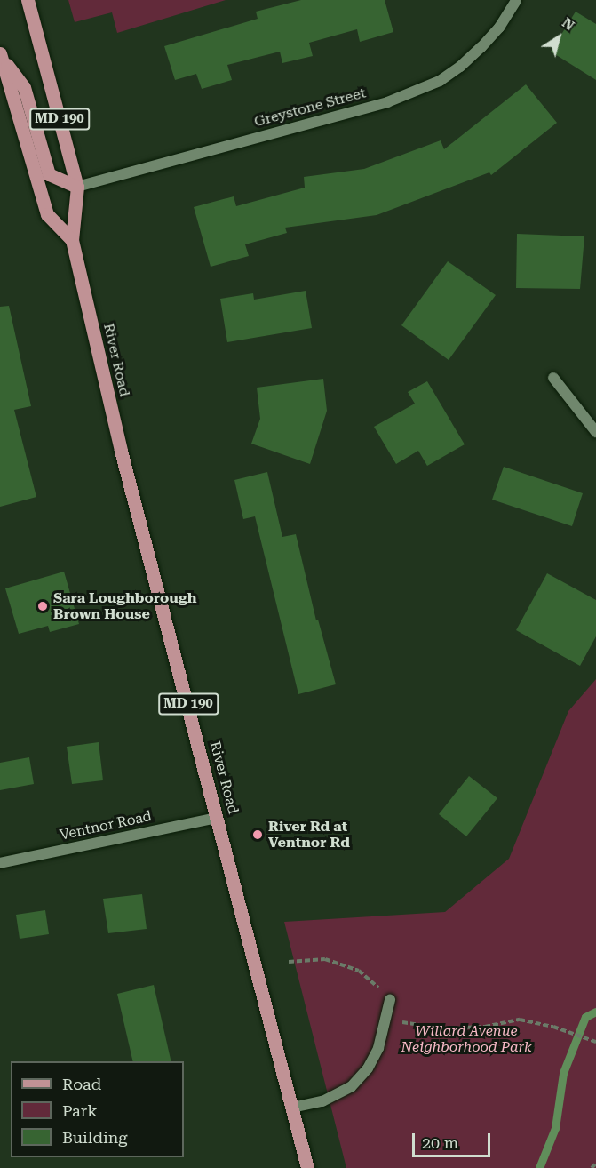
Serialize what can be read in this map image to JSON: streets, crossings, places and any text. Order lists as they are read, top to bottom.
{
  "streets": {
    "main road": ["MD 190", "River Road"],
    "street": ["Greystone Street", "Ventnor Road"]
  },
  "crossings": [
    ["Greystone Street", "River Road"],
    ["MD 190", "River Road"],
    ["River Road", "Ventnor Road"]
  ],
  "parks": ["Willard Avenue Neighborhood Park"],
  "places": ["Sara Loughborough Brown House", "River Rd at Ventnor Rd"],
  "legend": ["Road", "Park", "Building"],
  "scale_bar": "20 m",
  "north": "top right"
}
